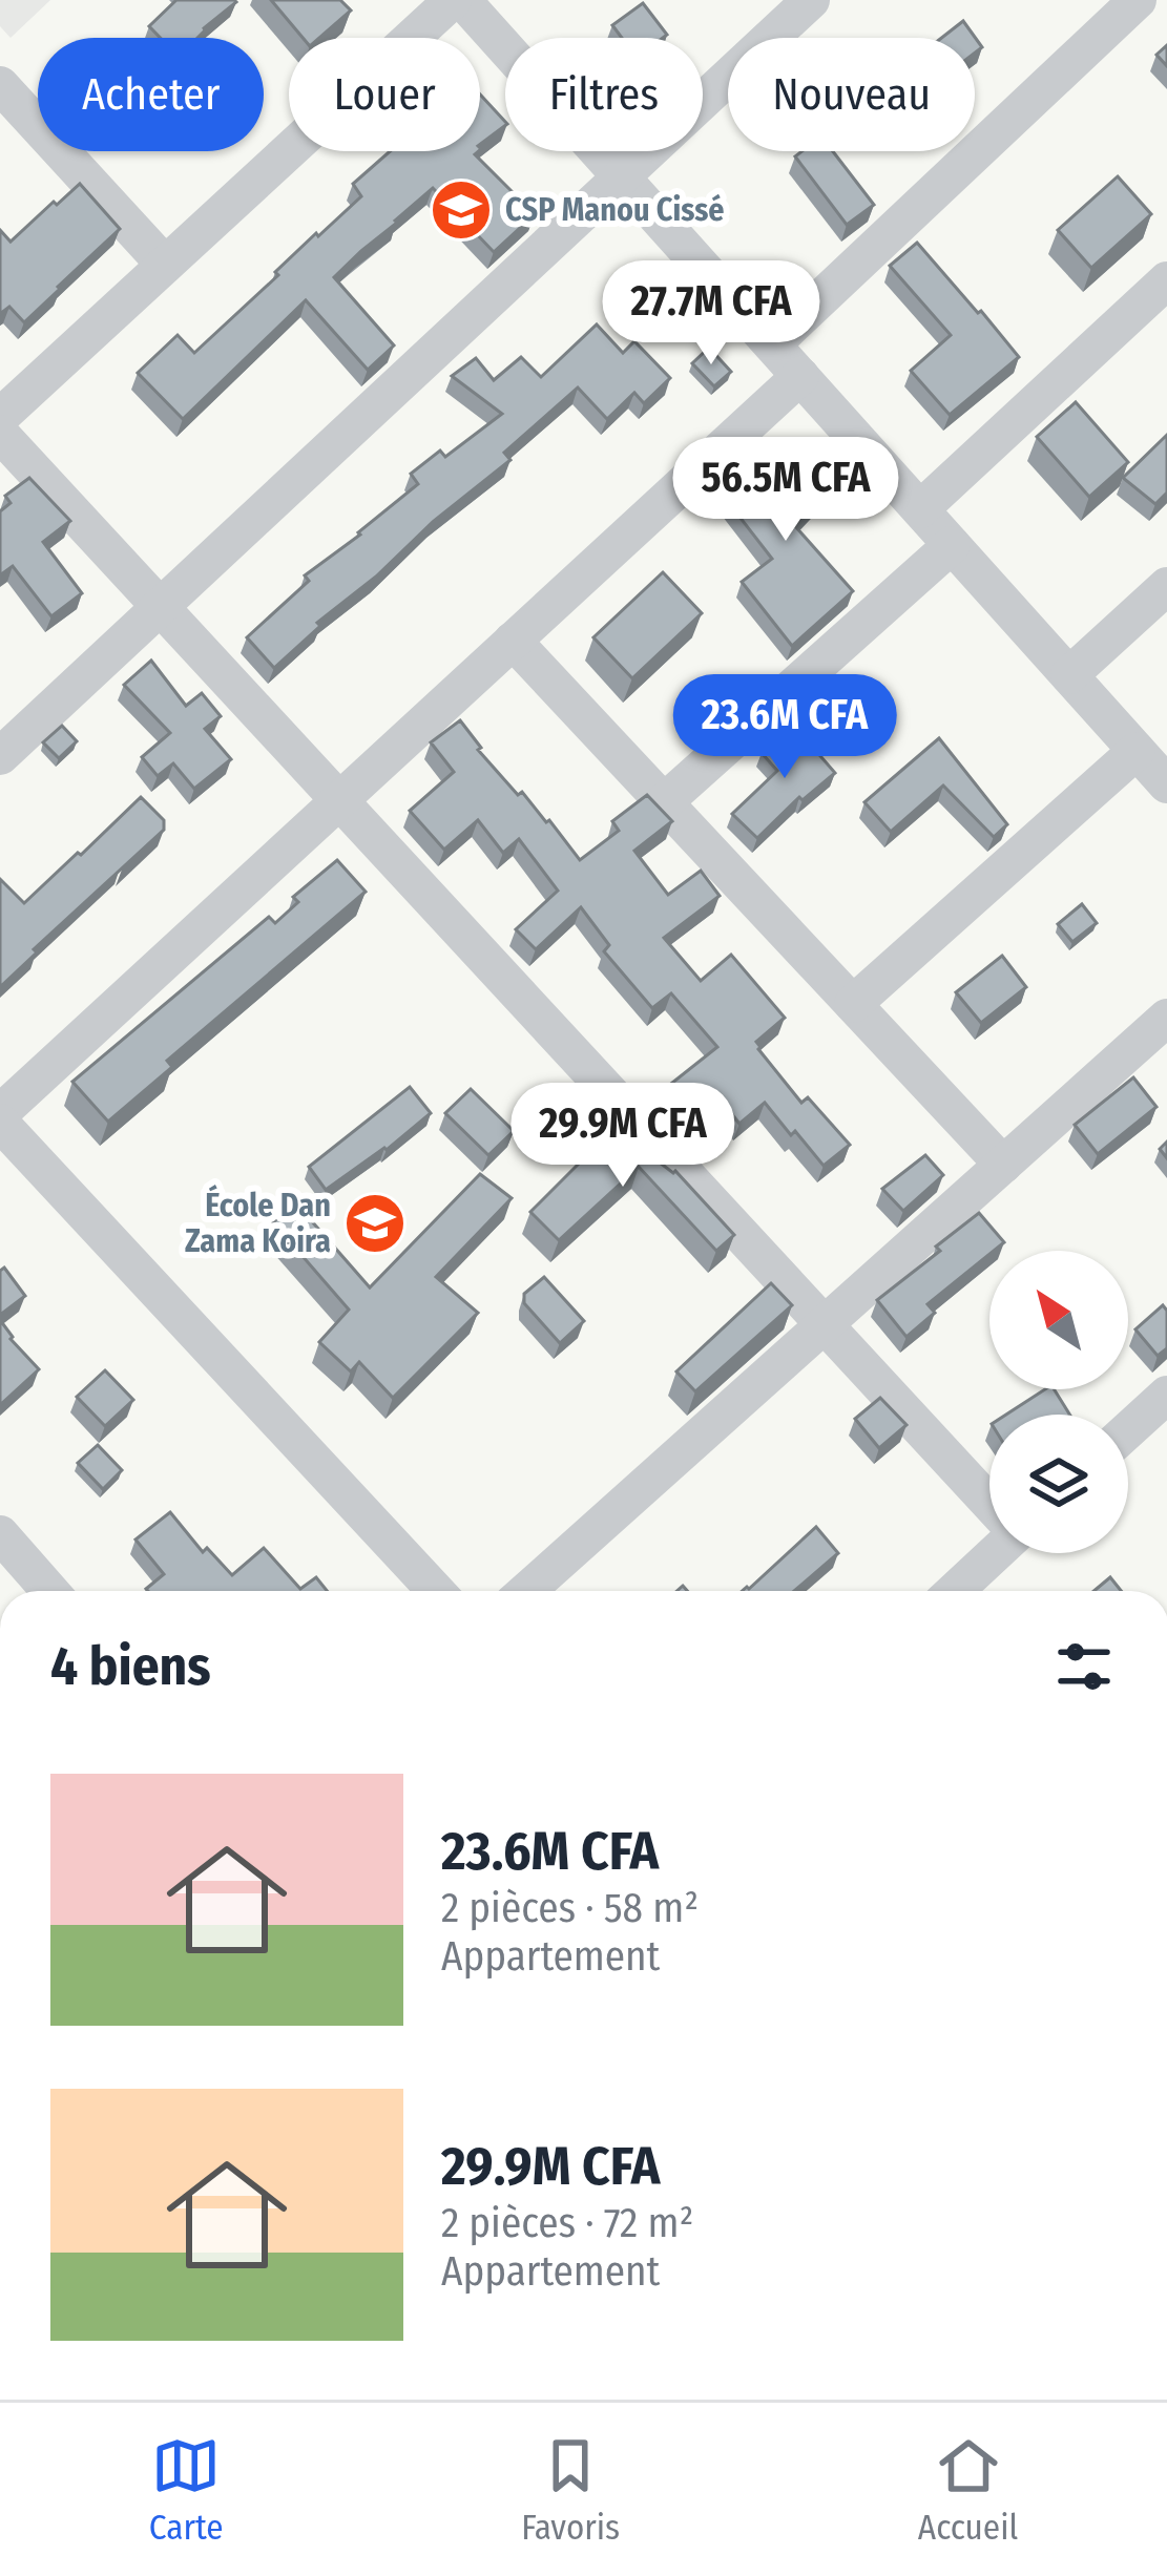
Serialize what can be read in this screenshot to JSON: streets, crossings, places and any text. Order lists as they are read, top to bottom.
{
  "places": {
    "school or university": ["CSP Manou Cissé", "École Dan Zama Koira"]
  },
  "north": "top left",
  "page": {
    "chip": [
      "Acheter",
      "Louer",
      "Filtres",
      "Nouveau"
    ],
    "price": [
      "27.7M CFA",
      "56.5M CFA",
      "23.6M CFA",
      "29.9M CFA"
    ],
    "heading": "4 biens",
    "list": [
      {
        "name": "23.6M CFA",
        "note": "2 pièces · 58 m² · Appartement"
      },
      {
        "name": "29.9M CFA",
        "note": "2 pièces · 72 m² · Appartement"
      }
    ],
    "tabs": ["Carte", "Favoris", "Accueil"]
  }
}
